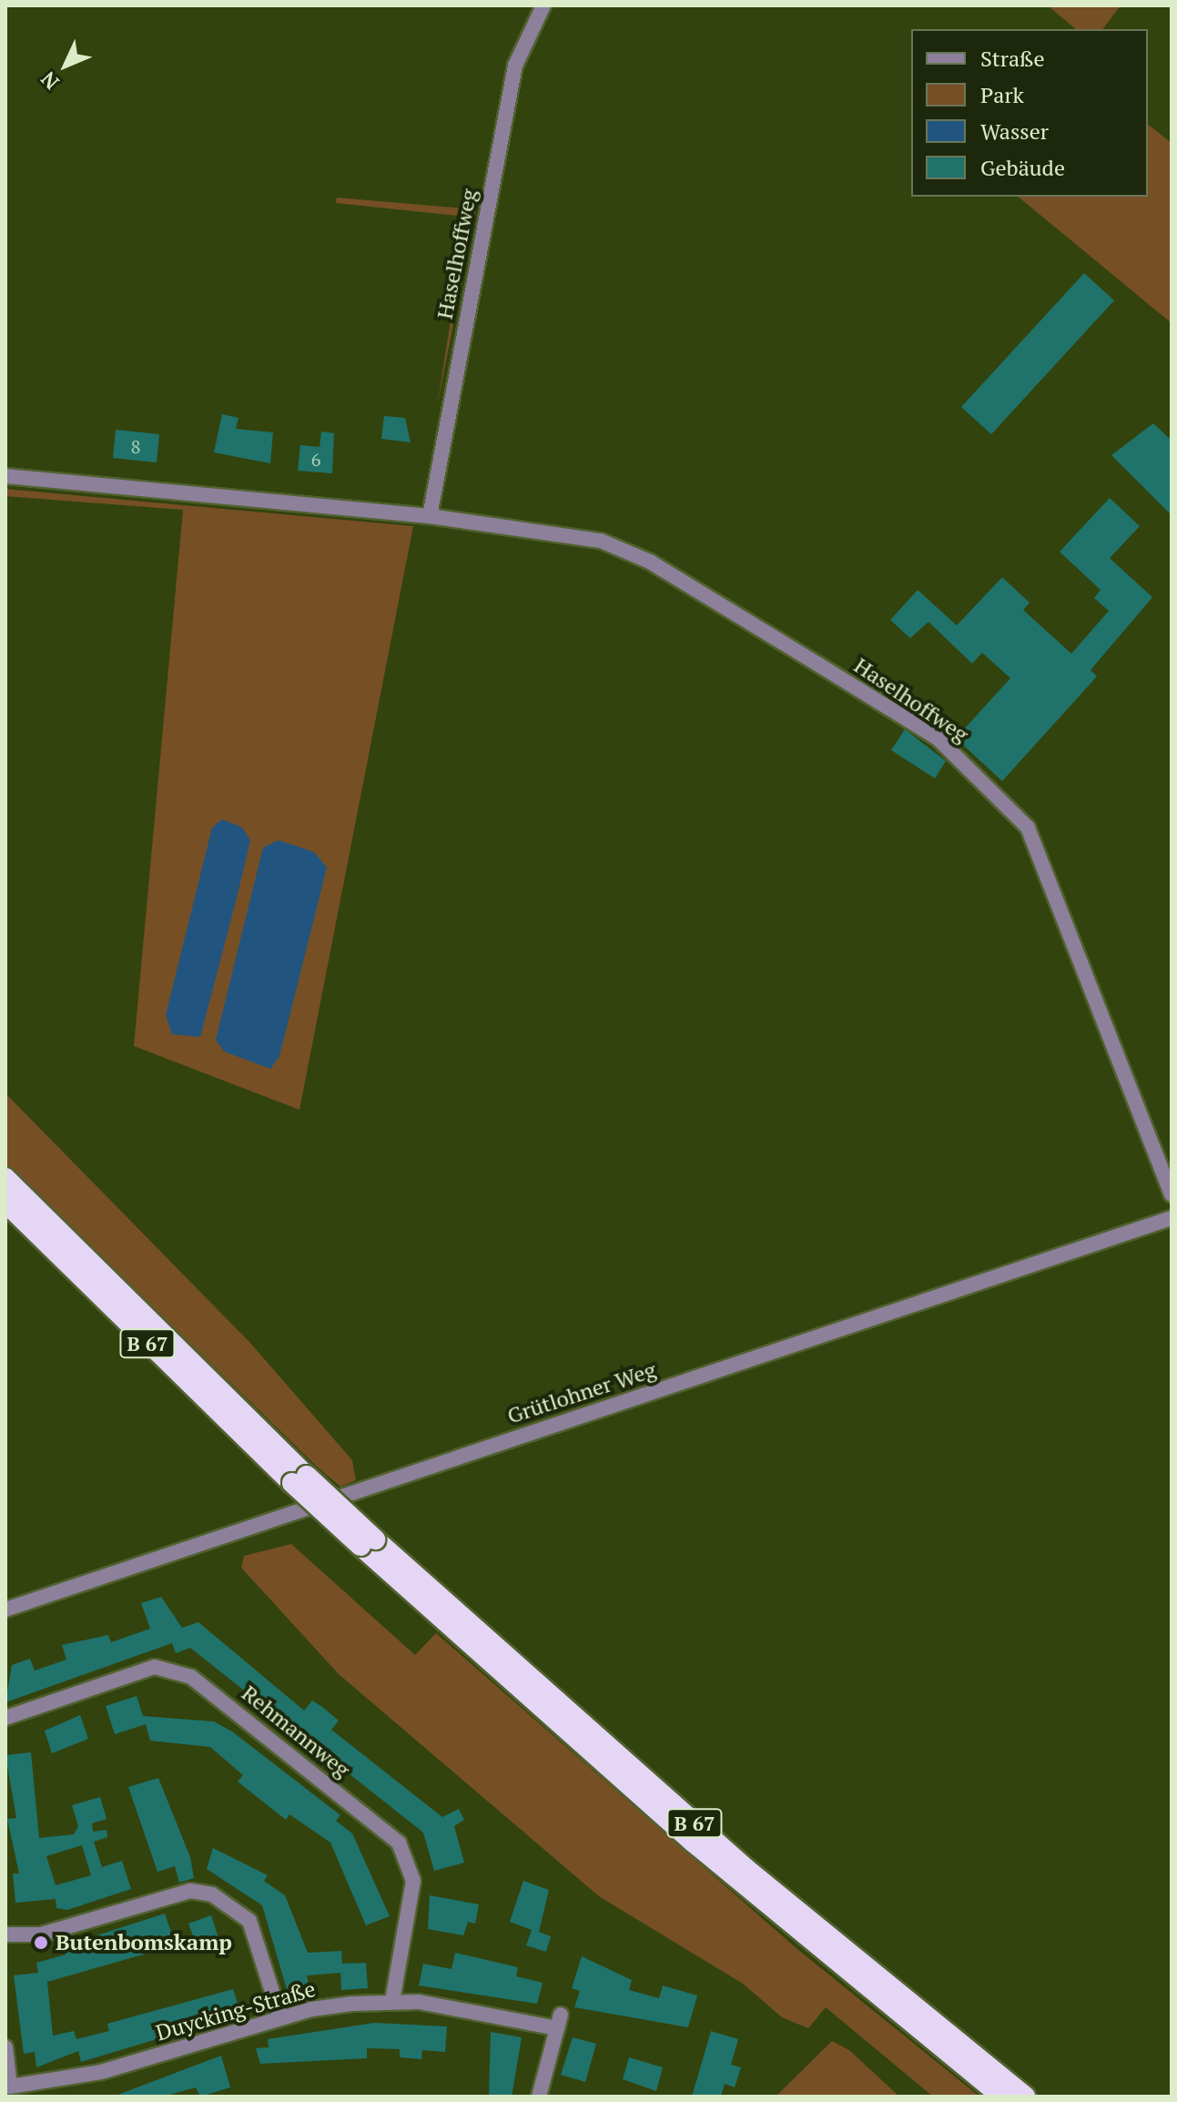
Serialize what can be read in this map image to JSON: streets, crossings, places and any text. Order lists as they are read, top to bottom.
{
  "streets": {
    "highway": ["B 67"],
    "street": [
      "Haselhoffweg",
      "Grütlohner Weg",
      "Rehmannweg",
      "Duycking-Straße"
    ]
  },
  "crossings": [
    ["Rehmannweg", "Duycking-Straße"]
  ],
  "places": ["Butenbomskamp"],
  "house_numbers": ["8", "6"],
  "legend": [
    "Straße",
    "Park",
    "Wasser",
    "Gebäude"
  ],
  "north": "bottom left"
}
